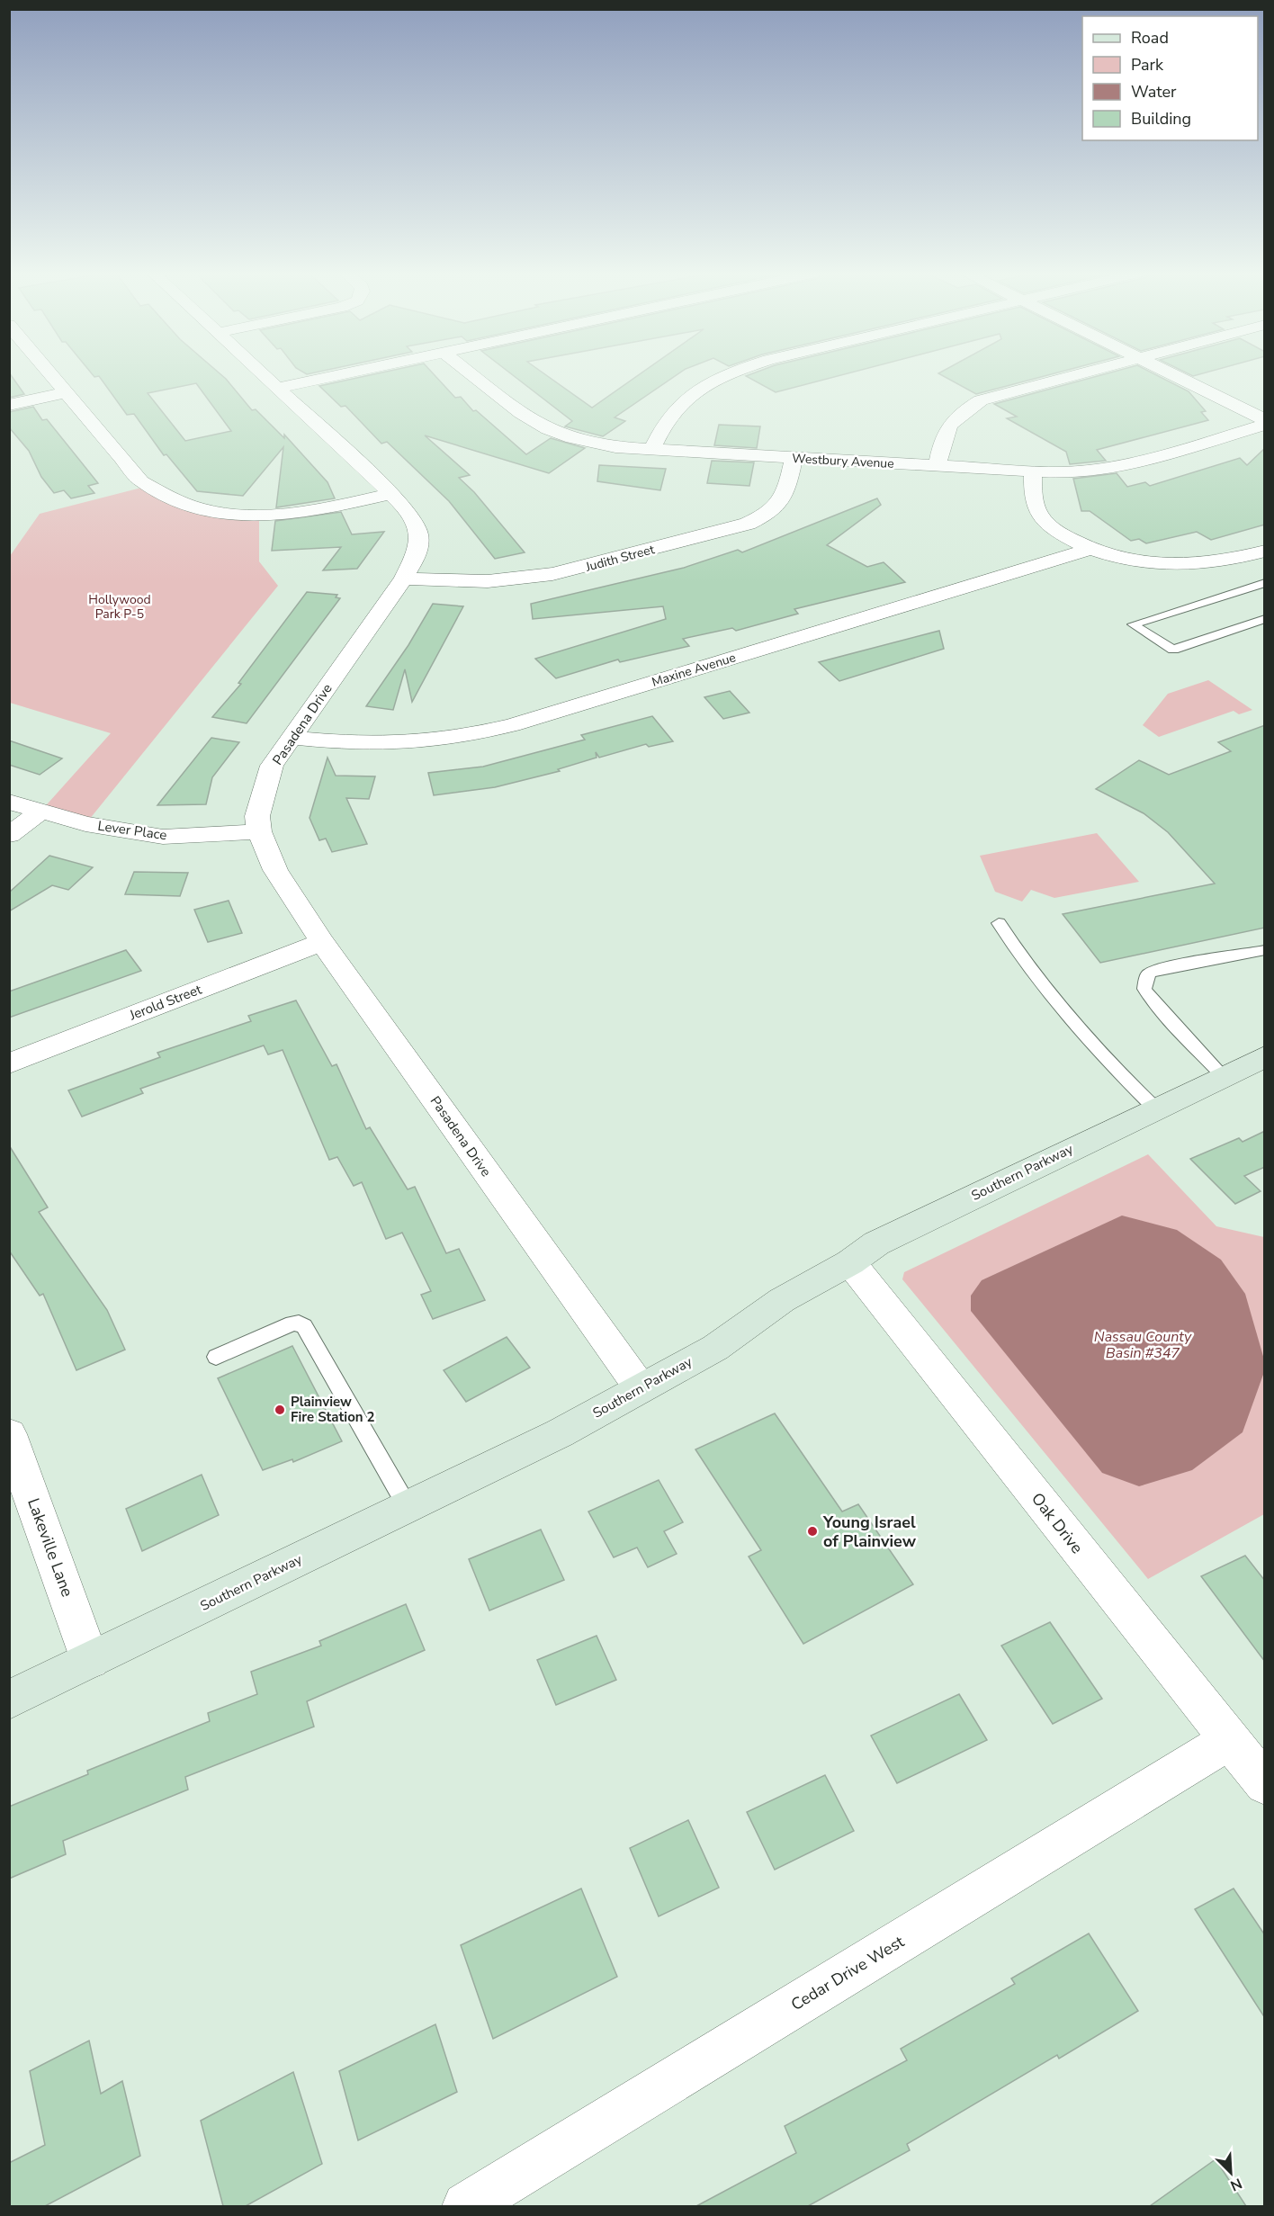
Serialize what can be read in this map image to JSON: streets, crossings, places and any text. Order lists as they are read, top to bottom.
{
  "streets": {
    "street": [
      "Westbury Avenue",
      "Judith Street",
      "Maxine Avenue",
      "Pasadena Drive",
      "Lever Place",
      "Jerold Street",
      "Southern Parkway",
      "Oak Drive",
      "Lakeville Lane",
      "Cedar Drive West"
    ]
  },
  "crossings": [
    ["Westbury Avenue", "Judith Street"],
    ["Judith Street", "Pasadena Drive"],
    ["Maxine Avenue", "Pasadena Drive"],
    ["Pasadena Drive", "Lever Place"],
    ["Pasadena Drive", "Jerold Street"],
    ["Pasadena Drive", "Southern Parkway"],
    ["Southern Parkway", "Oak Drive"],
    ["Southern Parkway", "Lakeville Lane"],
    ["Oak Drive", "Cedar Drive West"]
  ],
  "water": ["Nassau County Basin #347"],
  "parks": ["Hollywood Park P-5"],
  "places": ["Plainview Fire Station 2", "Young Israel of Plainview"],
  "legend": [
    "Road",
    "Park",
    "Water",
    "Building"
  ],
  "north": "bottom right"
}
